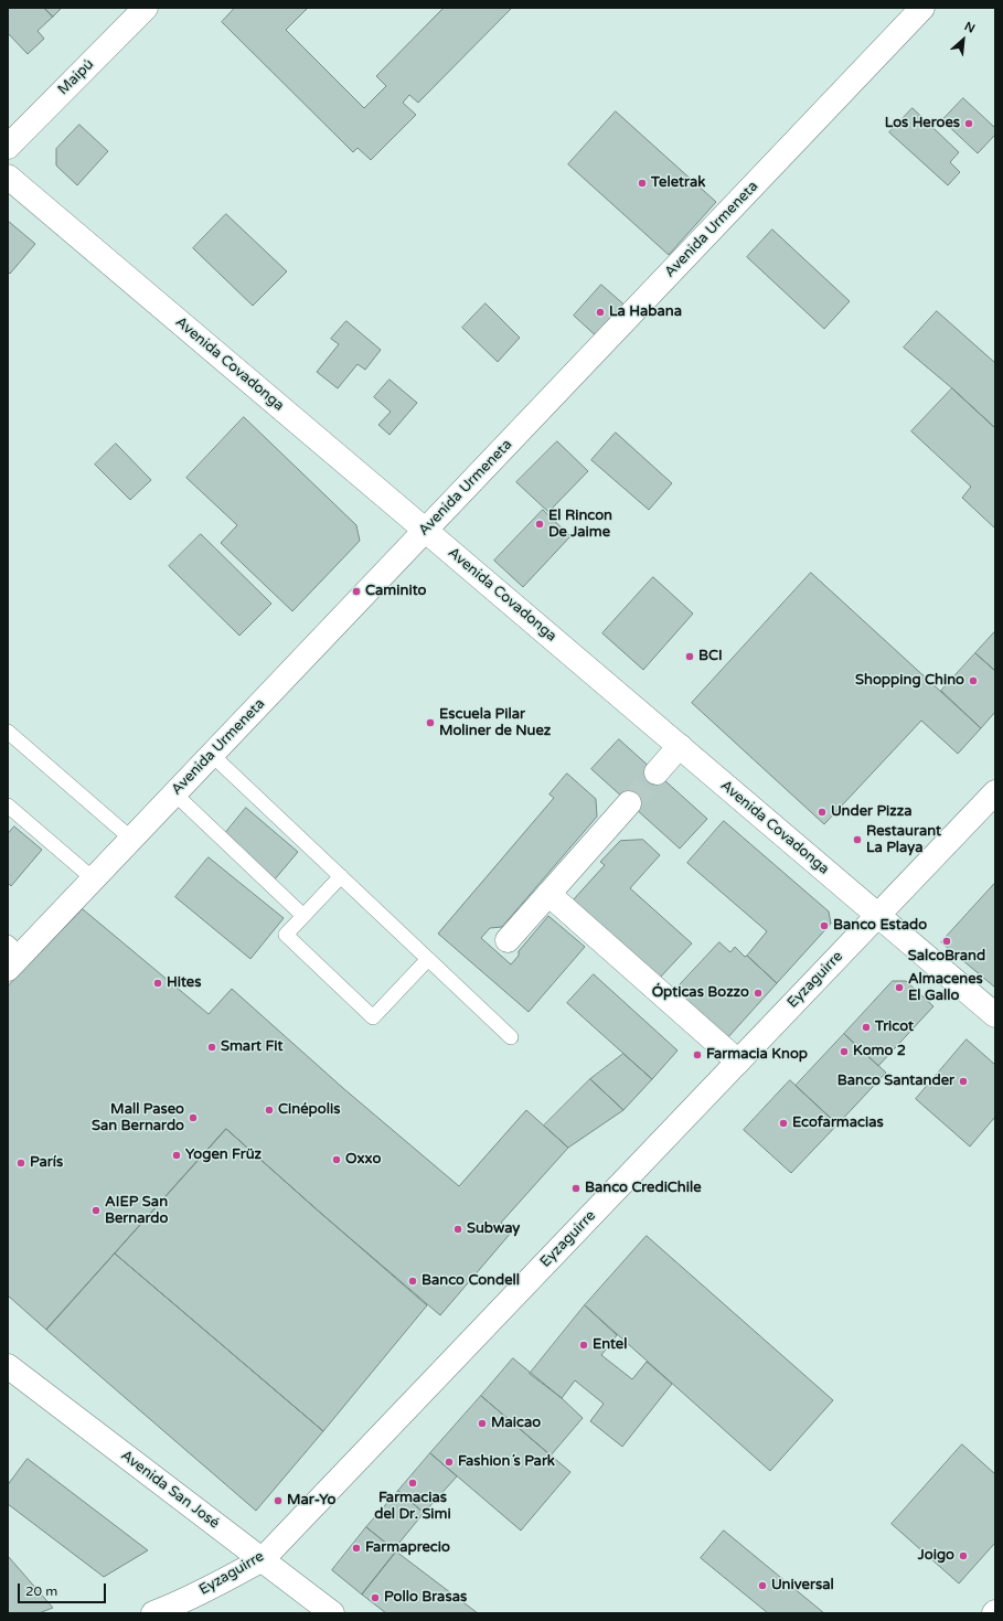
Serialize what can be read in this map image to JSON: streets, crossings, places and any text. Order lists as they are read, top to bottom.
{
  "streets": {
    "street": [
      "Maipú",
      "Avenida Urmeneta",
      "Avenida Covadonga",
      "Eyzaguirre",
      "Avenida San José"
    ]
  },
  "crossings": [
    ["Avenida Urmeneta", "Avenida Covadonga"],
    ["Avenida Covadonga", "Eyzaguirre"],
    ["Eyzaguirre", "Avenida San José"]
  ],
  "places": [
    "Los Heroes",
    "Teletrak",
    "La Habana",
    "El Rincon De Jaime",
    "Caminito",
    "BCI",
    "Shopping Chino",
    "Escuela Pilar Moliner de Nuez",
    "Under Pizza",
    "Restaurant La Playa",
    "Banco Estado",
    "SalcoBrand",
    "Hites",
    "Almacenes El Gallo",
    "Ópticas Bozzo",
    "Tricot",
    "Smart Fit",
    "Komo 2",
    "Farmacia Knop",
    "Banco Santander",
    "Cinépolis",
    "Mall Paseo San Bernardo",
    "Ecofarmacias",
    "Yogen Früz",
    "Oxxo",
    "París",
    "Banco CrediChile",
    "AIEP San Bernardo",
    "Subway",
    "Banco Condell",
    "Entel",
    "Maicao",
    "Fashion´s Park",
    "Farmacias del Dr. Simi",
    "Mar-Yo",
    "Farmaprecio",
    "Joigo",
    "Universal",
    "Pollo Brasas"
  ],
  "scale_bar": "20 m",
  "north": "top right"
}
